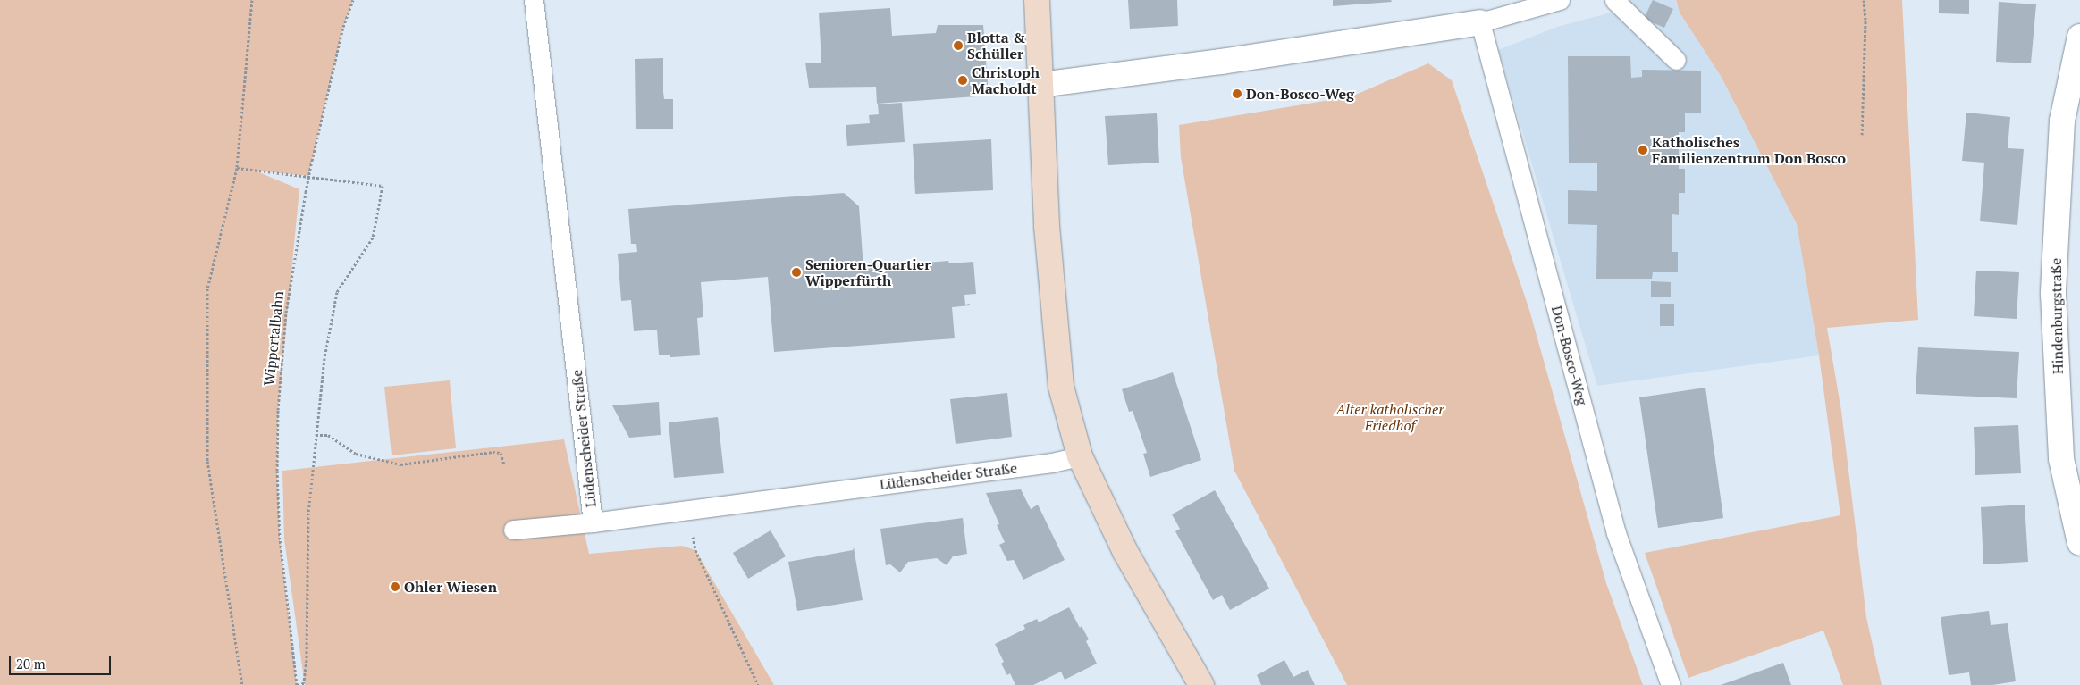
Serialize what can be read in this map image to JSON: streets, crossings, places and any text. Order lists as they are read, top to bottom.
{
  "streets": {
    "street": ["Hindenburgstraße"],
    "lane": ["Don-Bosco-Weg", "Lüdenscheider Straße"],
    "path": ["Wippertalbahn"]
  },
  "parks": ["Alter katholischer Friedhof"],
  "places": [
    "Blotta & Schüller",
    "Christoph Macholdt",
    "Don-Bosco-Weg",
    "Katholisches Familienzentrum Don Bosco",
    "Senioren-Quartier Wipperfürth",
    "Ohler Wiesen"
  ],
  "scale_bar": "20 m"
}
